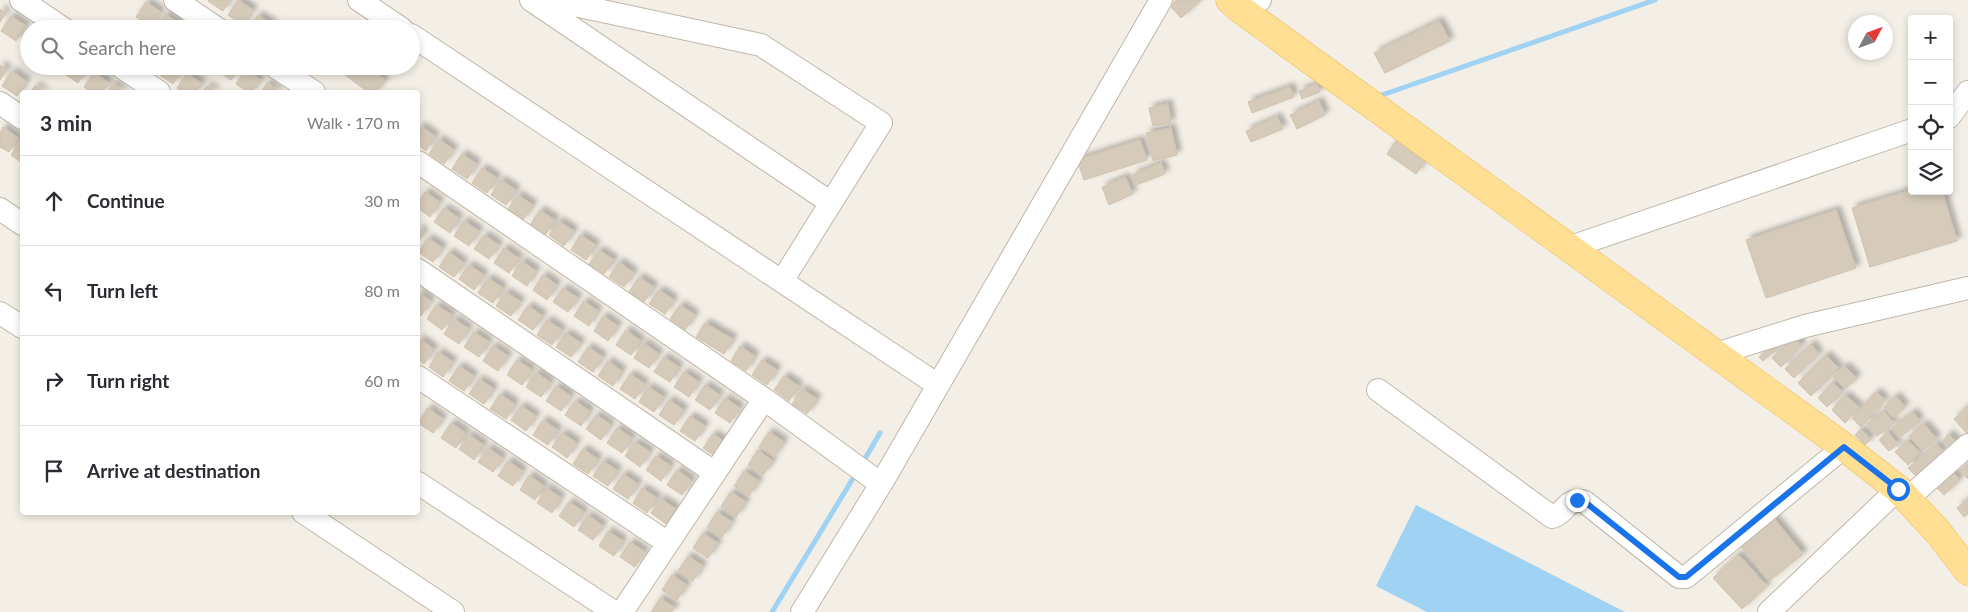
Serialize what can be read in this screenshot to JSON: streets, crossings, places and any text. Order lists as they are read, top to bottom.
{
  "north": "top right",
  "page": {
    "map_buttons": ["+", "−"],
    "search": "Search here",
    "heading": ["3 min", "Walk · 170 m"],
    "list": [
      ["Continue", "30 m"],
      ["Turn left", "80 m"],
      ["Turn right", "60 m"],
      "Arrive at destination"
    ]
  }
}
